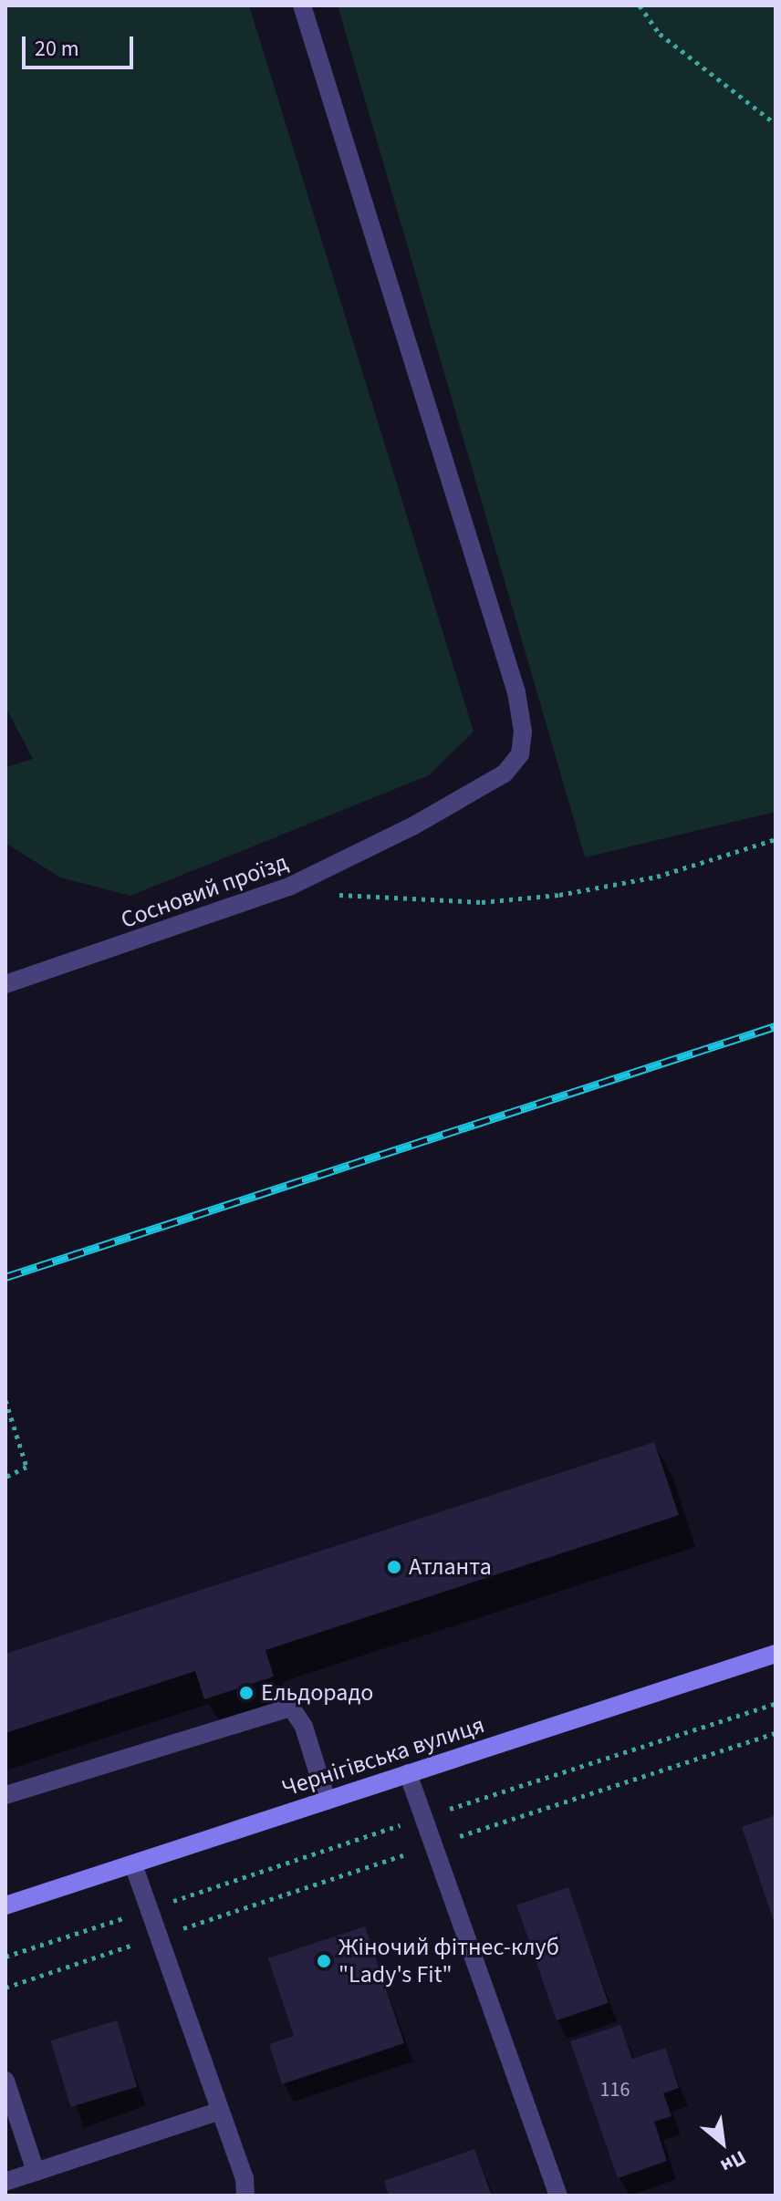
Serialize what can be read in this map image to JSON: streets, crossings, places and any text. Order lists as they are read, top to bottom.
{
  "streets": {
    "street": ["Сосновий проїзд", "Чернігівська вулиця"]
  },
  "places": ["Атланта", "Ельдорадо", "Жіночий фітнес-клуб \"Lady's Fit\""],
  "house_numbers": ["116"],
  "scale_bar": "20 m",
  "north": "bottom right"
}
